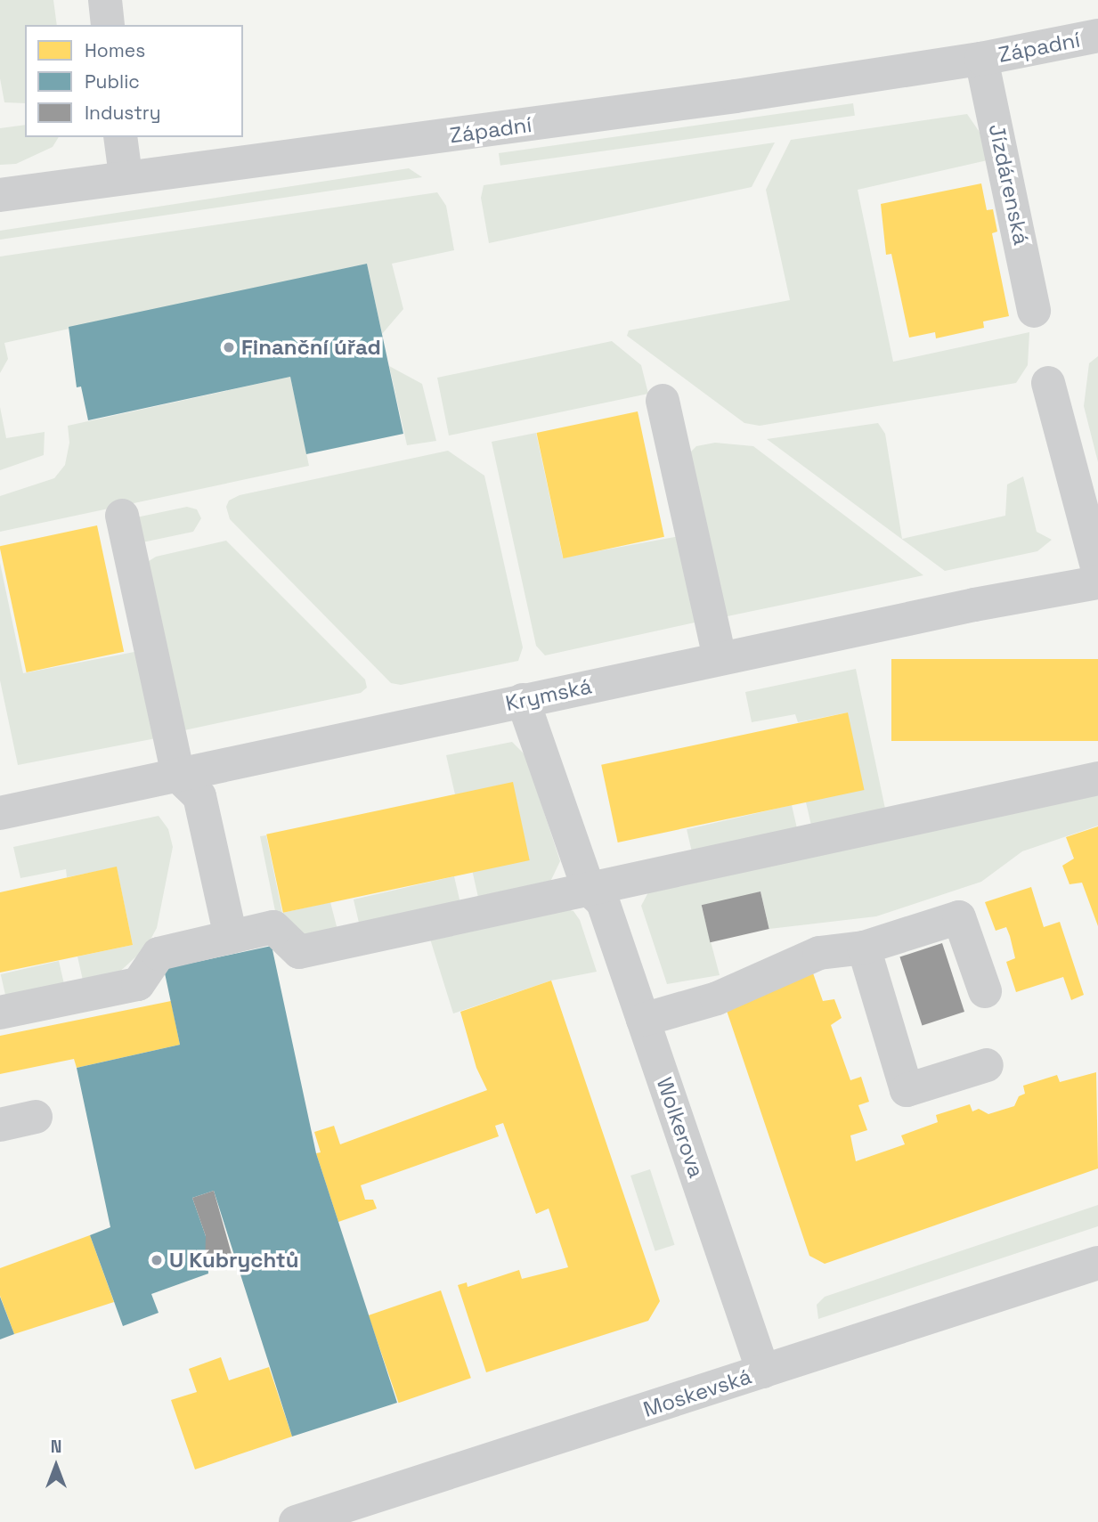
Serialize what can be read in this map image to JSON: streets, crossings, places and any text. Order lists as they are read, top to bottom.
{
  "streets": {
    "street": [
      "Západní",
      "Jízdárenská",
      "Krymská",
      "Wolkerova",
      "Moskevská"
    ]
  },
  "crossings": [
    ["Západní", "Jízdárenská"],
    ["Krymská", "Wolkerova"],
    ["Wolkerova", "Moskevská"]
  ],
  "places": ["Finanční úřad", "U Kubrychtů"],
  "legend": ["Homes", "Public", "Industry"],
  "north": "top"
}
